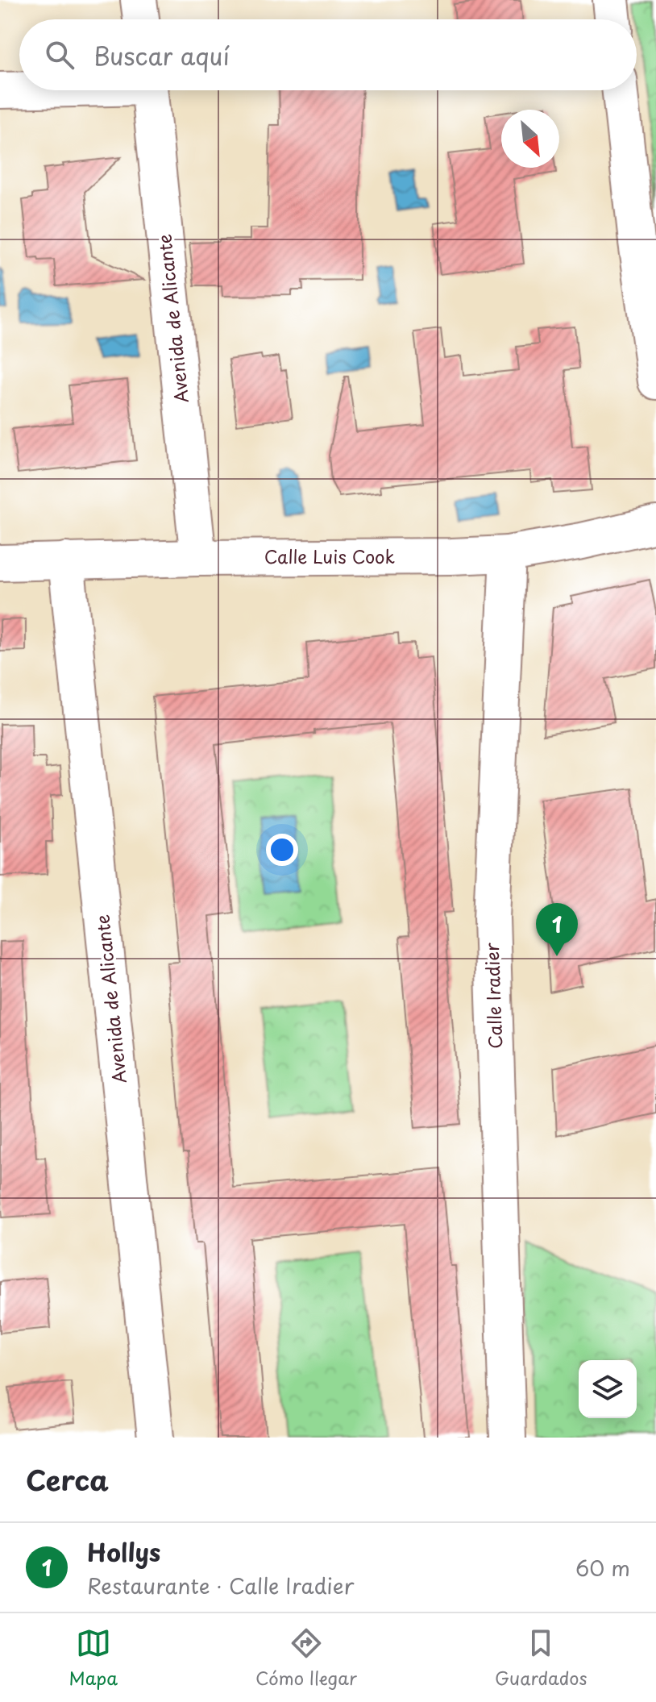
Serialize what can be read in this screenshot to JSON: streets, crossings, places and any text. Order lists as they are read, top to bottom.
{
  "streets": {
    "street": ["Avenida de Alicante", "Calle Luis Cook", "Calle Iradier"]
  },
  "crossings": [
    ["Avenida de Alicante", "Calle Luis Cook"],
    ["Calle Luis Cook", "Calle Iradier"]
  ],
  "north": "bottom right",
  "page": {
    "search": "Buscar aquí",
    "pins": "1",
    "heading": "Cerca",
    "list": [
      {
        "mark": "1",
        "name": "Hollys",
        "note": "Restaurante · Calle Iradier",
        "value": "60 m"
      }
    ],
    "nav": ["Mapa", "Cómo llegar", "Guardados"]
  }
}
